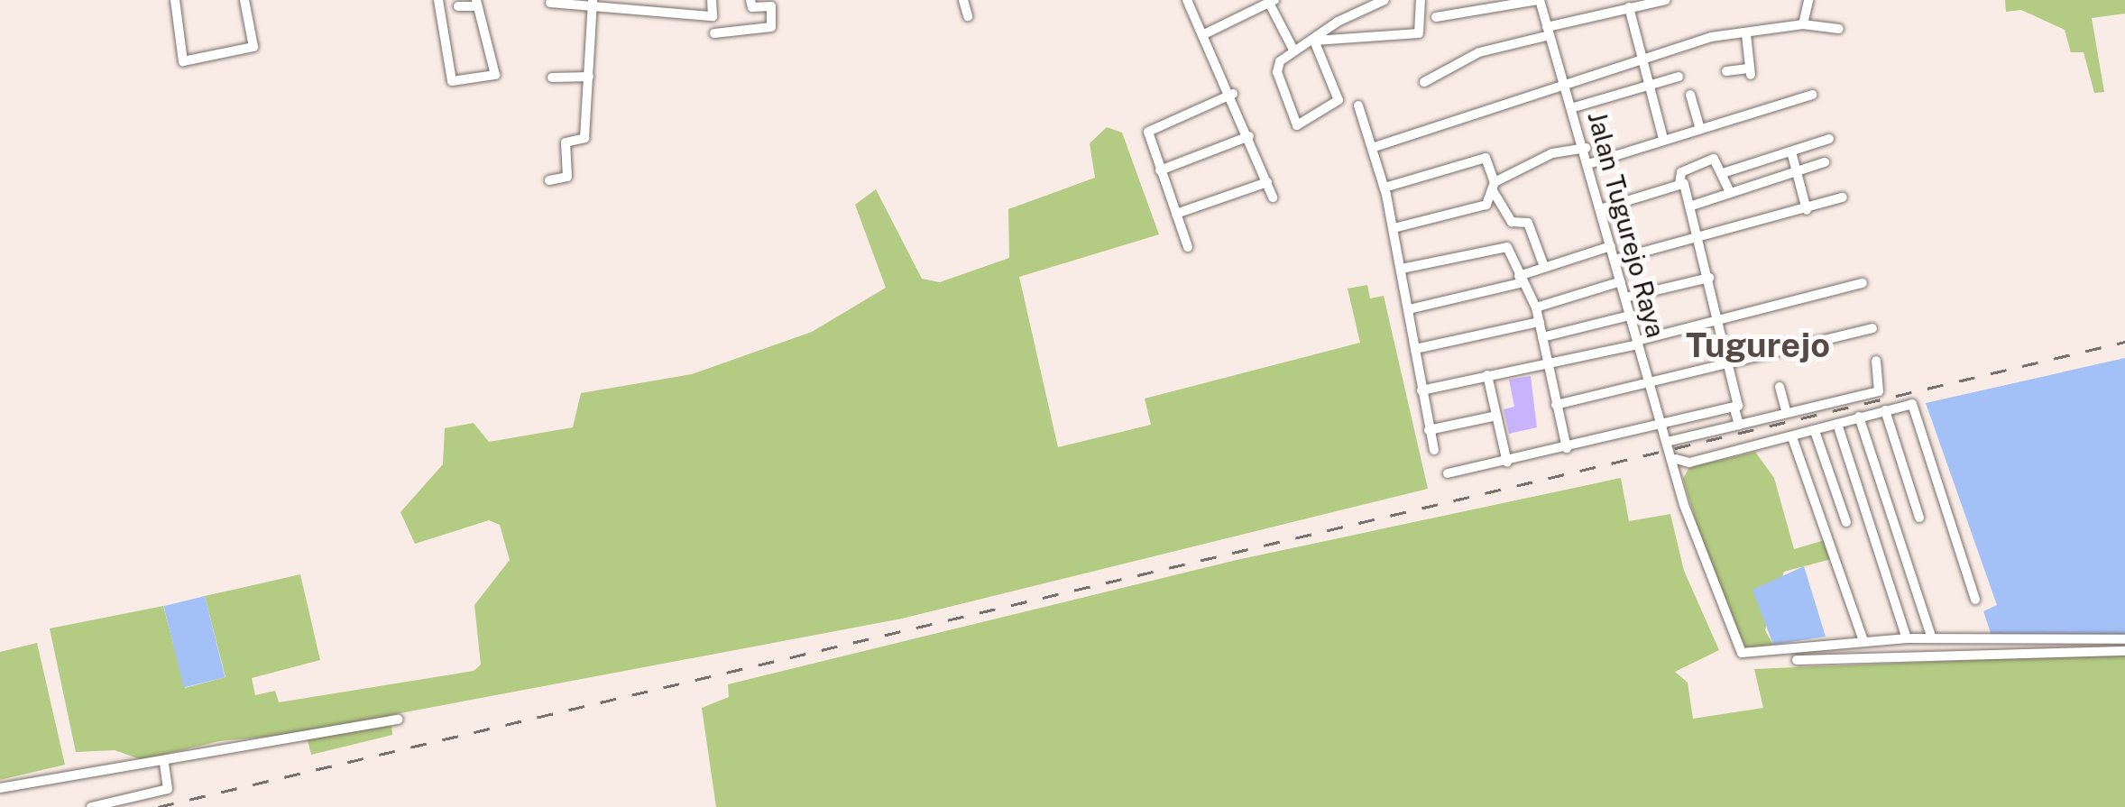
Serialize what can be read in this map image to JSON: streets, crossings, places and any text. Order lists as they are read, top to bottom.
{
  "streets": {
    "street": ["Jalan Tugurejo Raya"]
  },
  "districts": ["Tugurejo"]
}
